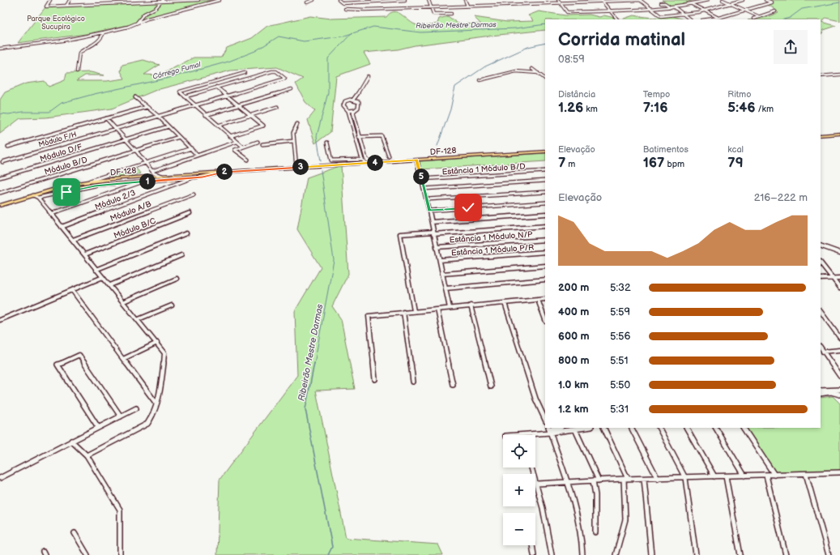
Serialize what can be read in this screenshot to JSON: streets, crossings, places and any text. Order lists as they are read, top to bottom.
{
  "streets": {
    "main road": ["DF-128"],
    "street": [
      "Módulo F/H",
      "Módulo D/F",
      "Módulo B/D",
      "Estância 1 Módulo B/D",
      "Módulo 2/3",
      "Módulo A/B",
      "Módulo B/C",
      "Estância 1 Módulo N/P",
      "Estância 1 Módulo P/R"
    ]
  },
  "crossings": [
    ["DF-128", "Módulo 2/3"]
  ],
  "water": ["Ribeirão Mestre Darmas", "Córrego Fumal"],
  "parks": ["Parque Ecológico Sucupira"],
  "page": {
    "heading": ["Corrida matinal", "08:59"],
    "stats": [
      ["Distância", "1.26 km"],
      ["Tempo", "7:16"],
      ["Ritmo", "5:46 /km"],
      ["Elevação", "7 m"],
      ["Batimentos", "167 bpm"],
      ["kcal", "79"]
    ],
    "pins": [
      "4",
      "3",
      "2",
      "5",
      "1"
    ],
    "chart": ["Elevação", "216–222 m"],
    "list": [
      {
        "name": "200 m",
        "note": "5:32"
      },
      {
        "name": "400 m",
        "note": "5:59"
      },
      {
        "name": "600 m",
        "note": "5:56"
      },
      {
        "name": "800 m",
        "note": "5:51"
      },
      {
        "name": "1.0 km",
        "note": "5:50"
      },
      {
        "name": "1.2 km",
        "note": "5:31"
      }
    ],
    "map_buttons": ["+", "−"]
  }
}
